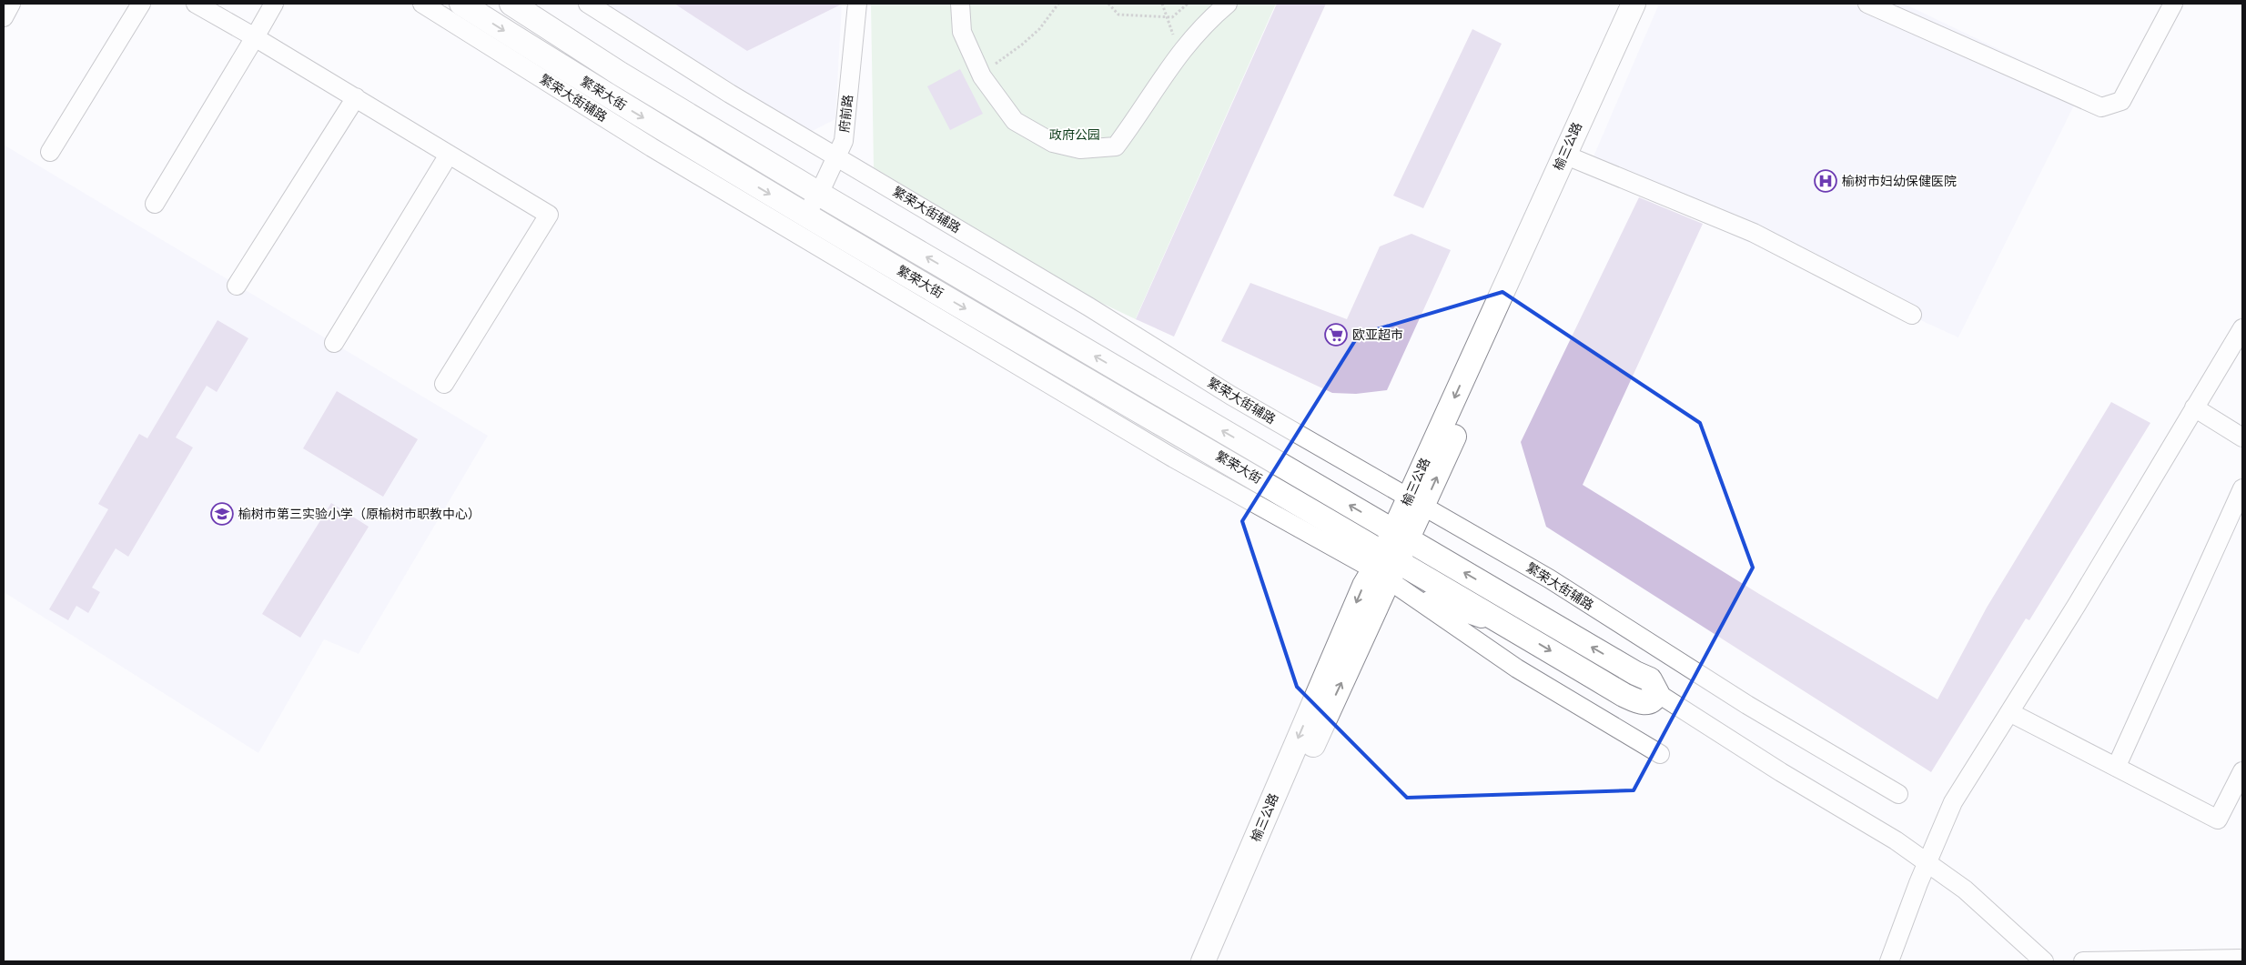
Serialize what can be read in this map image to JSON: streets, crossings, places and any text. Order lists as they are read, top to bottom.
{
  "streets": {
    "main road": ["繁荣大街", "榆三公路"],
    "street": ["繁荣大街辅路", "府前路"]
  },
  "crossings": [
    ["繁荣大街", "繁荣大街辅路"],
    ["繁荣大街", "府前路"],
    ["繁荣大街", "榆三公路"],
    ["繁荣大街辅路", "府前路"],
    ["繁荣大街辅路", "榆三公路"]
  ],
  "parks": ["政府公园"],
  "places": {
    "hospital": ["榆树市妇幼保健医院"],
    "supermarket": ["欧亚超市"],
    "school or university": ["榆树市第三实验小学（原榆树市职教中心）"]
  }
}
